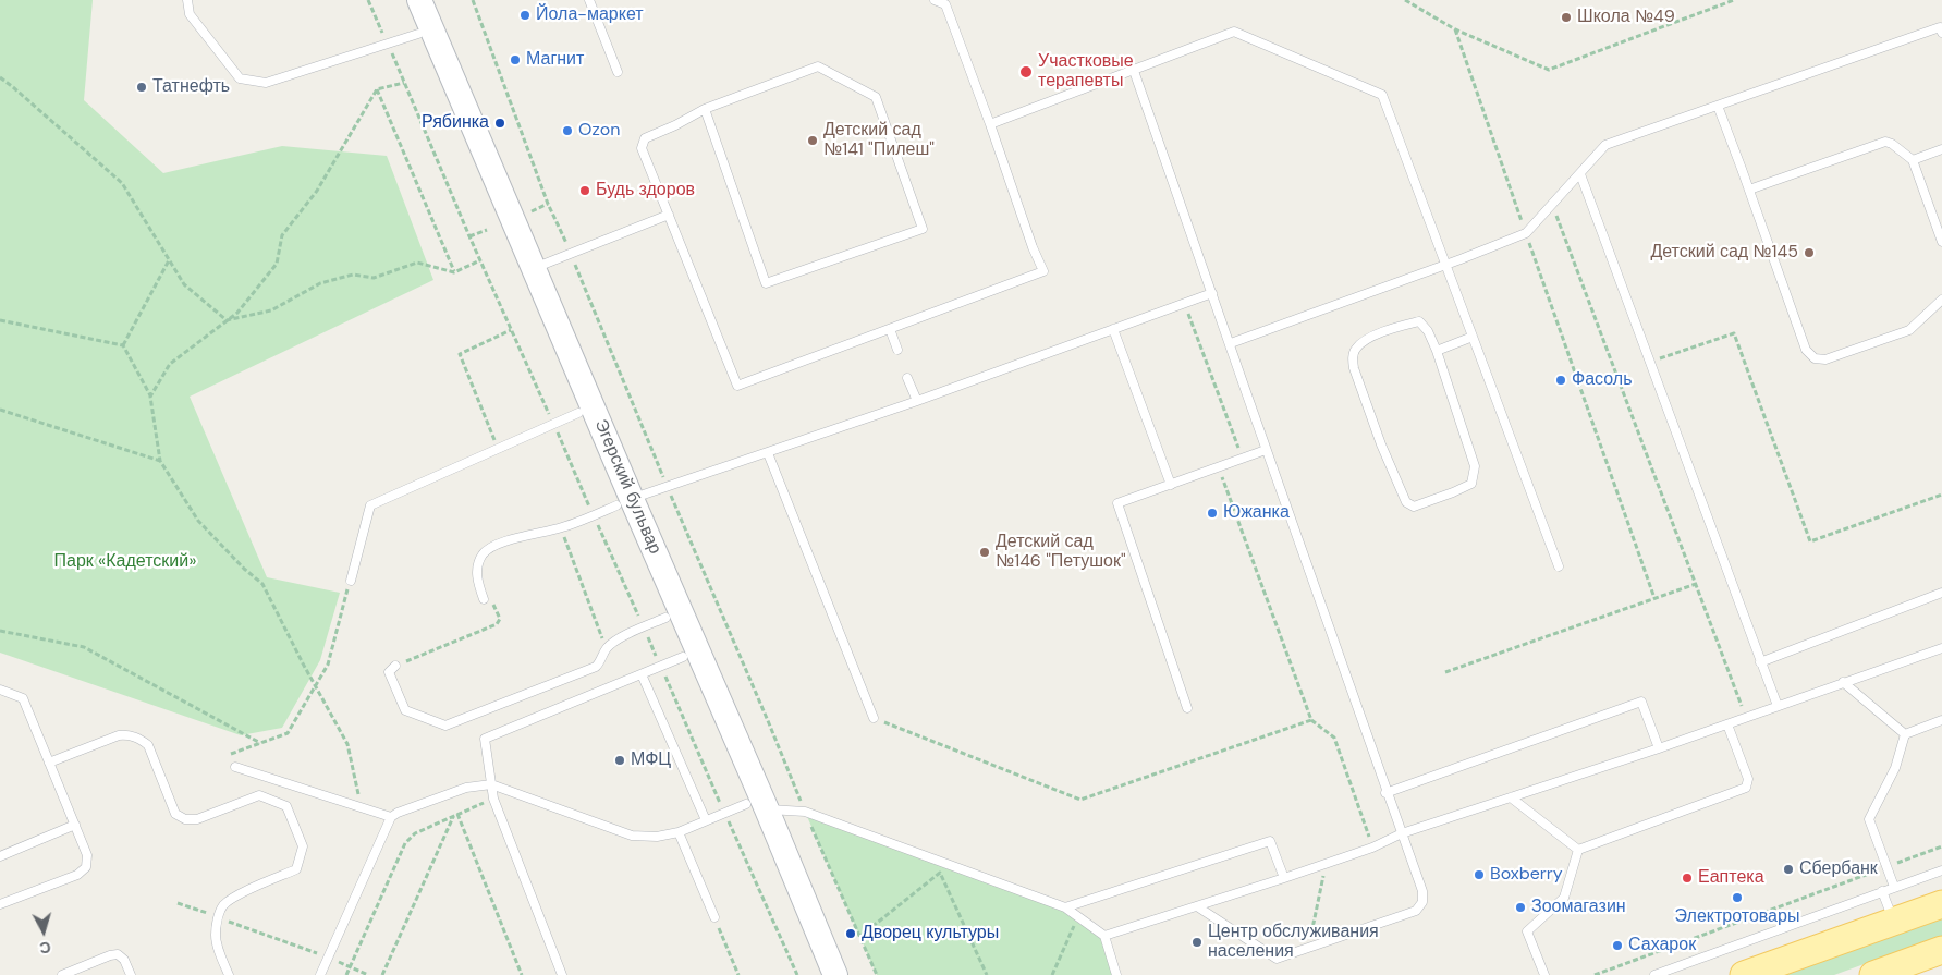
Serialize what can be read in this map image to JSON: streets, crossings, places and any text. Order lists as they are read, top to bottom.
{
  "streets": {
    "main road": ["Эгерский бульвар"]
  },
  "parks": ["Парк «Кадетский»"],
  "places": [
    "Йола-маркет",
    "Школа №49",
    "Магнит",
    "Участковые терапевты",
    "Татнефть",
    "Рябинка",
    "Ozon",
    "Детский сад №141 \"Пилеш\"",
    "Будь здоров",
    "Детский сад №145",
    "Фасоль",
    "Южанка",
    "Детский сад №146 \"Петушок\"",
    "МФЦ",
    "Сбербанк",
    "Boxberry",
    "Еаптека",
    "Электротовары",
    "Зоомагазин",
    "Дворец культуры",
    "Центр обслуживания населения",
    "Сахарок"
  ],
  "north": "bottom"
}
